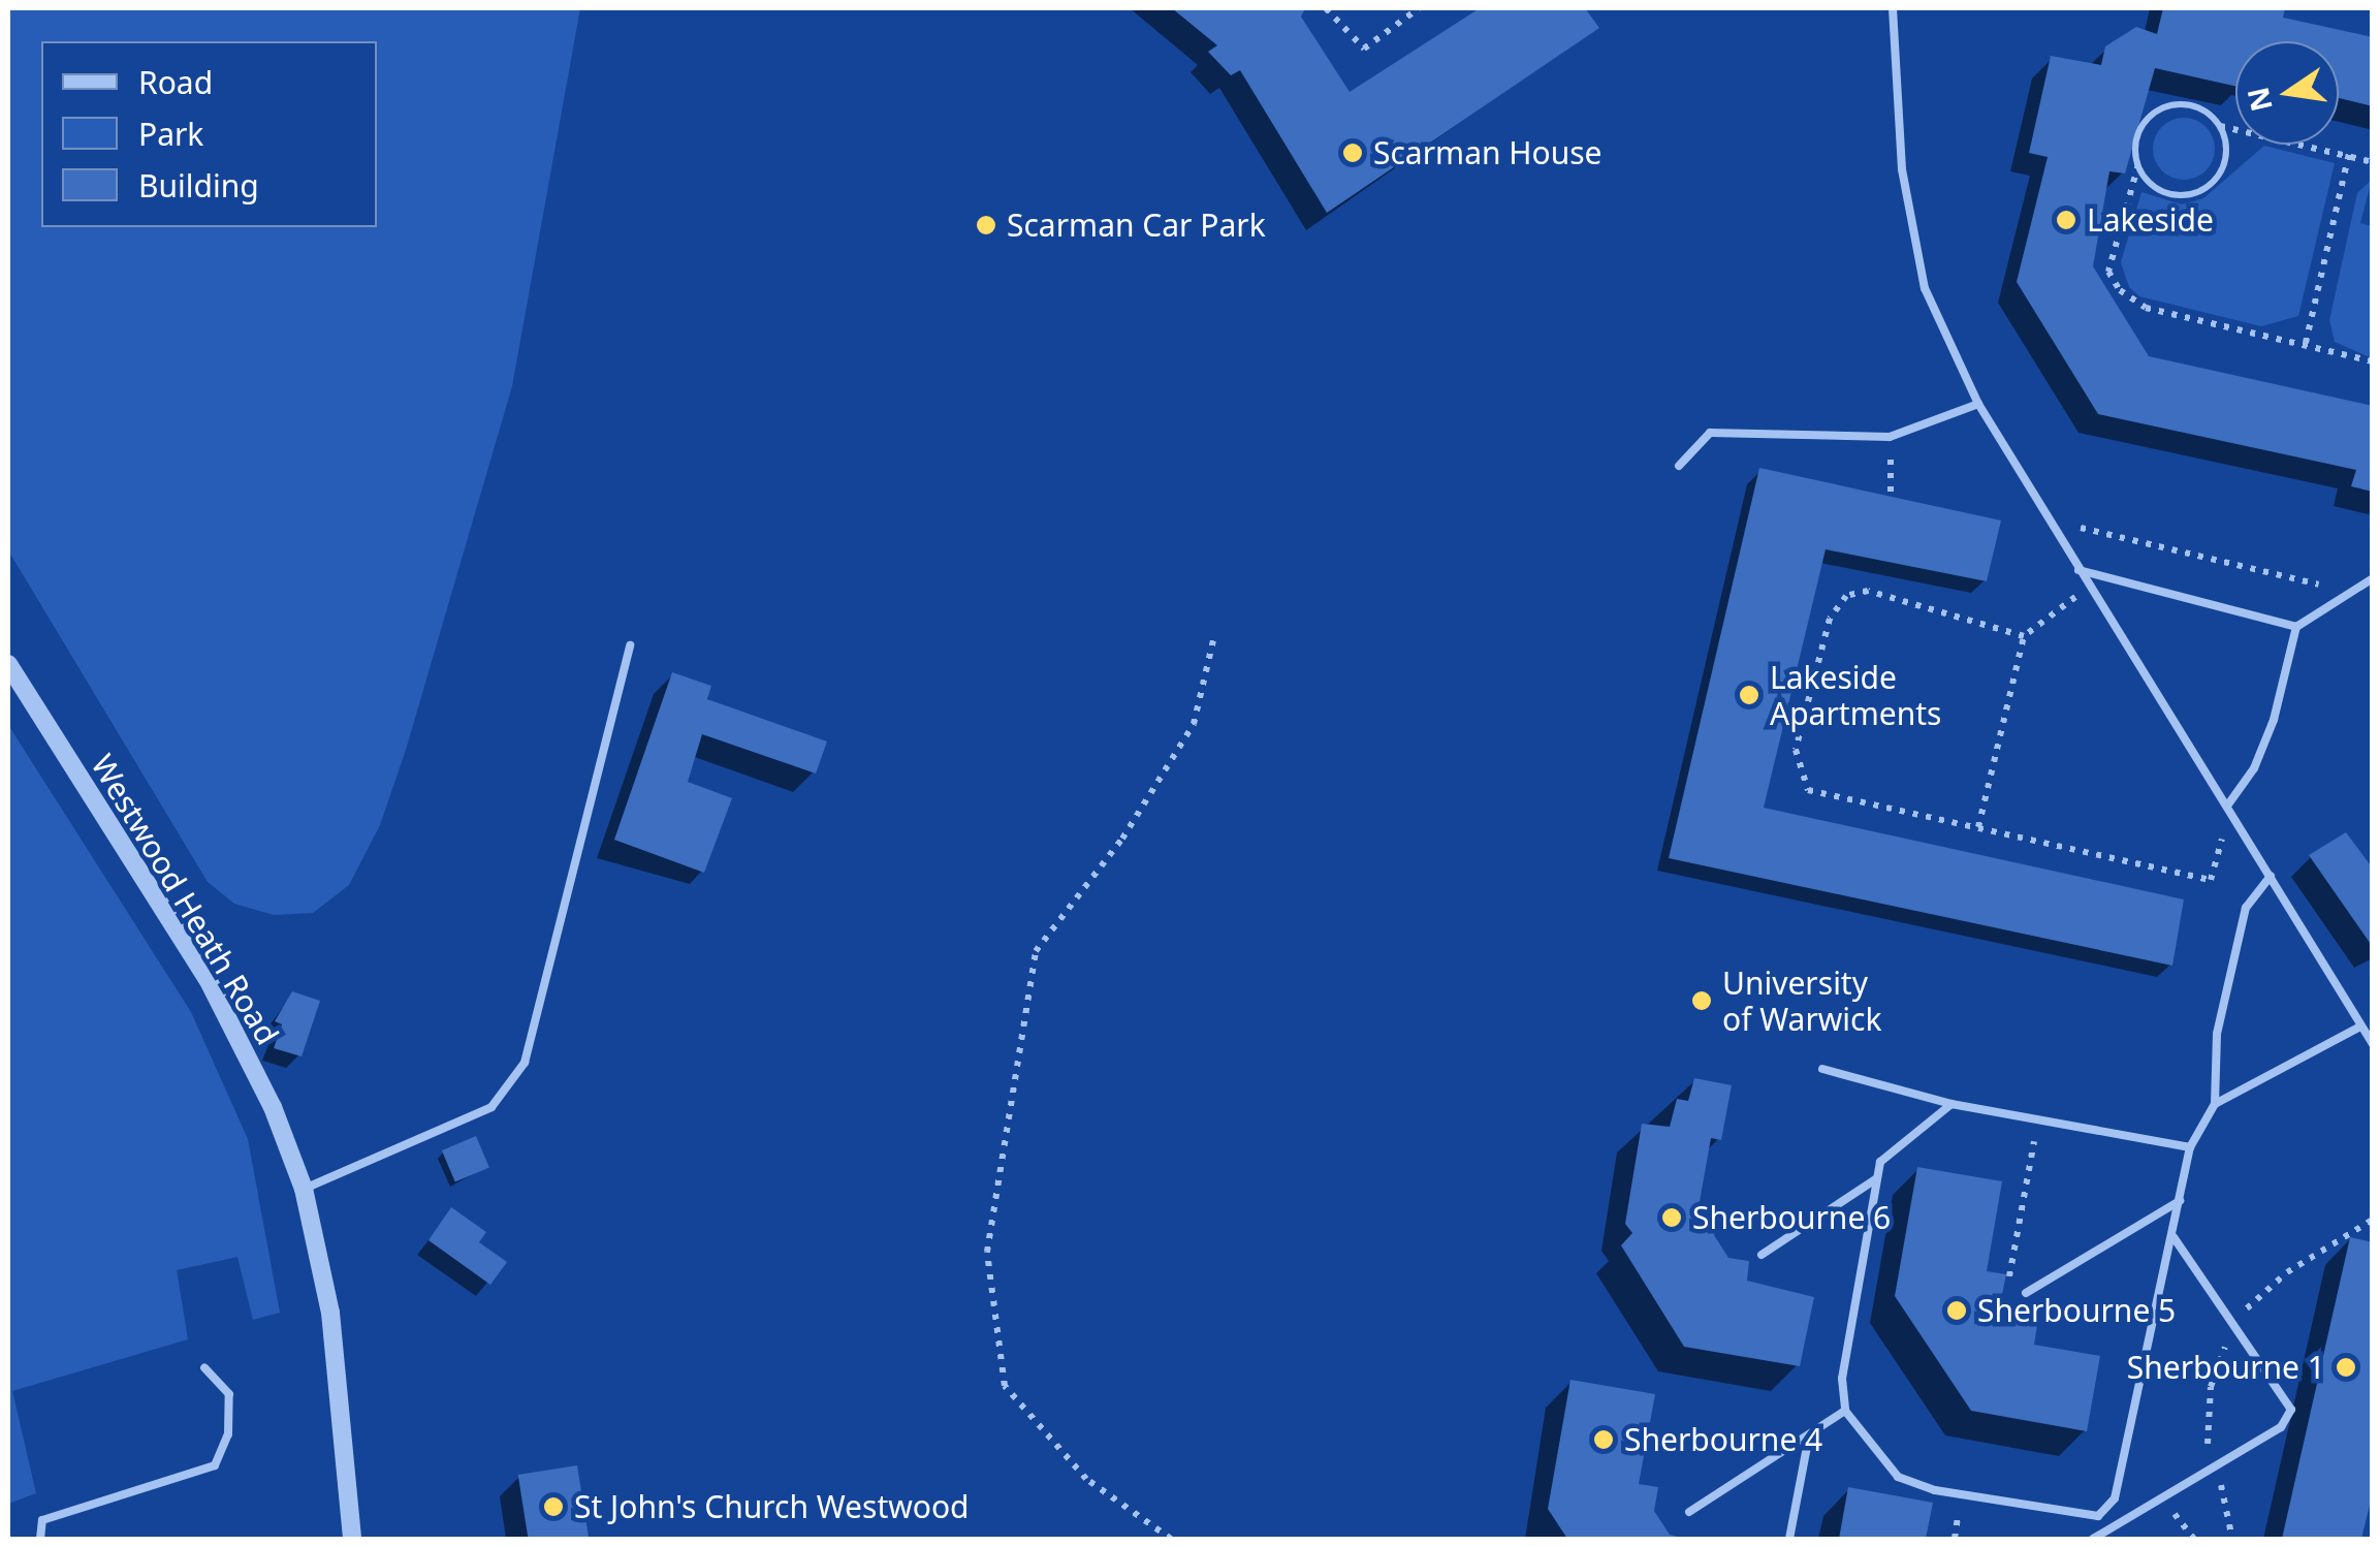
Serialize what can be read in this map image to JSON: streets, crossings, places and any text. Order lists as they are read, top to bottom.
{
  "streets": {
    "street": ["Westwood Heath Road"]
  },
  "places": [
    "Scarman House",
    "Lakeside",
    "Scarman Car Park",
    "Lakeside Apartments",
    "University of Warwick",
    "Sherbourne 6",
    "Sherbourne 5",
    "Sherbourne 1",
    "Sherbourne 4",
    "St John's Church Westwood"
  ],
  "legend": ["Road", "Park", "Building"],
  "north": "left"
}
